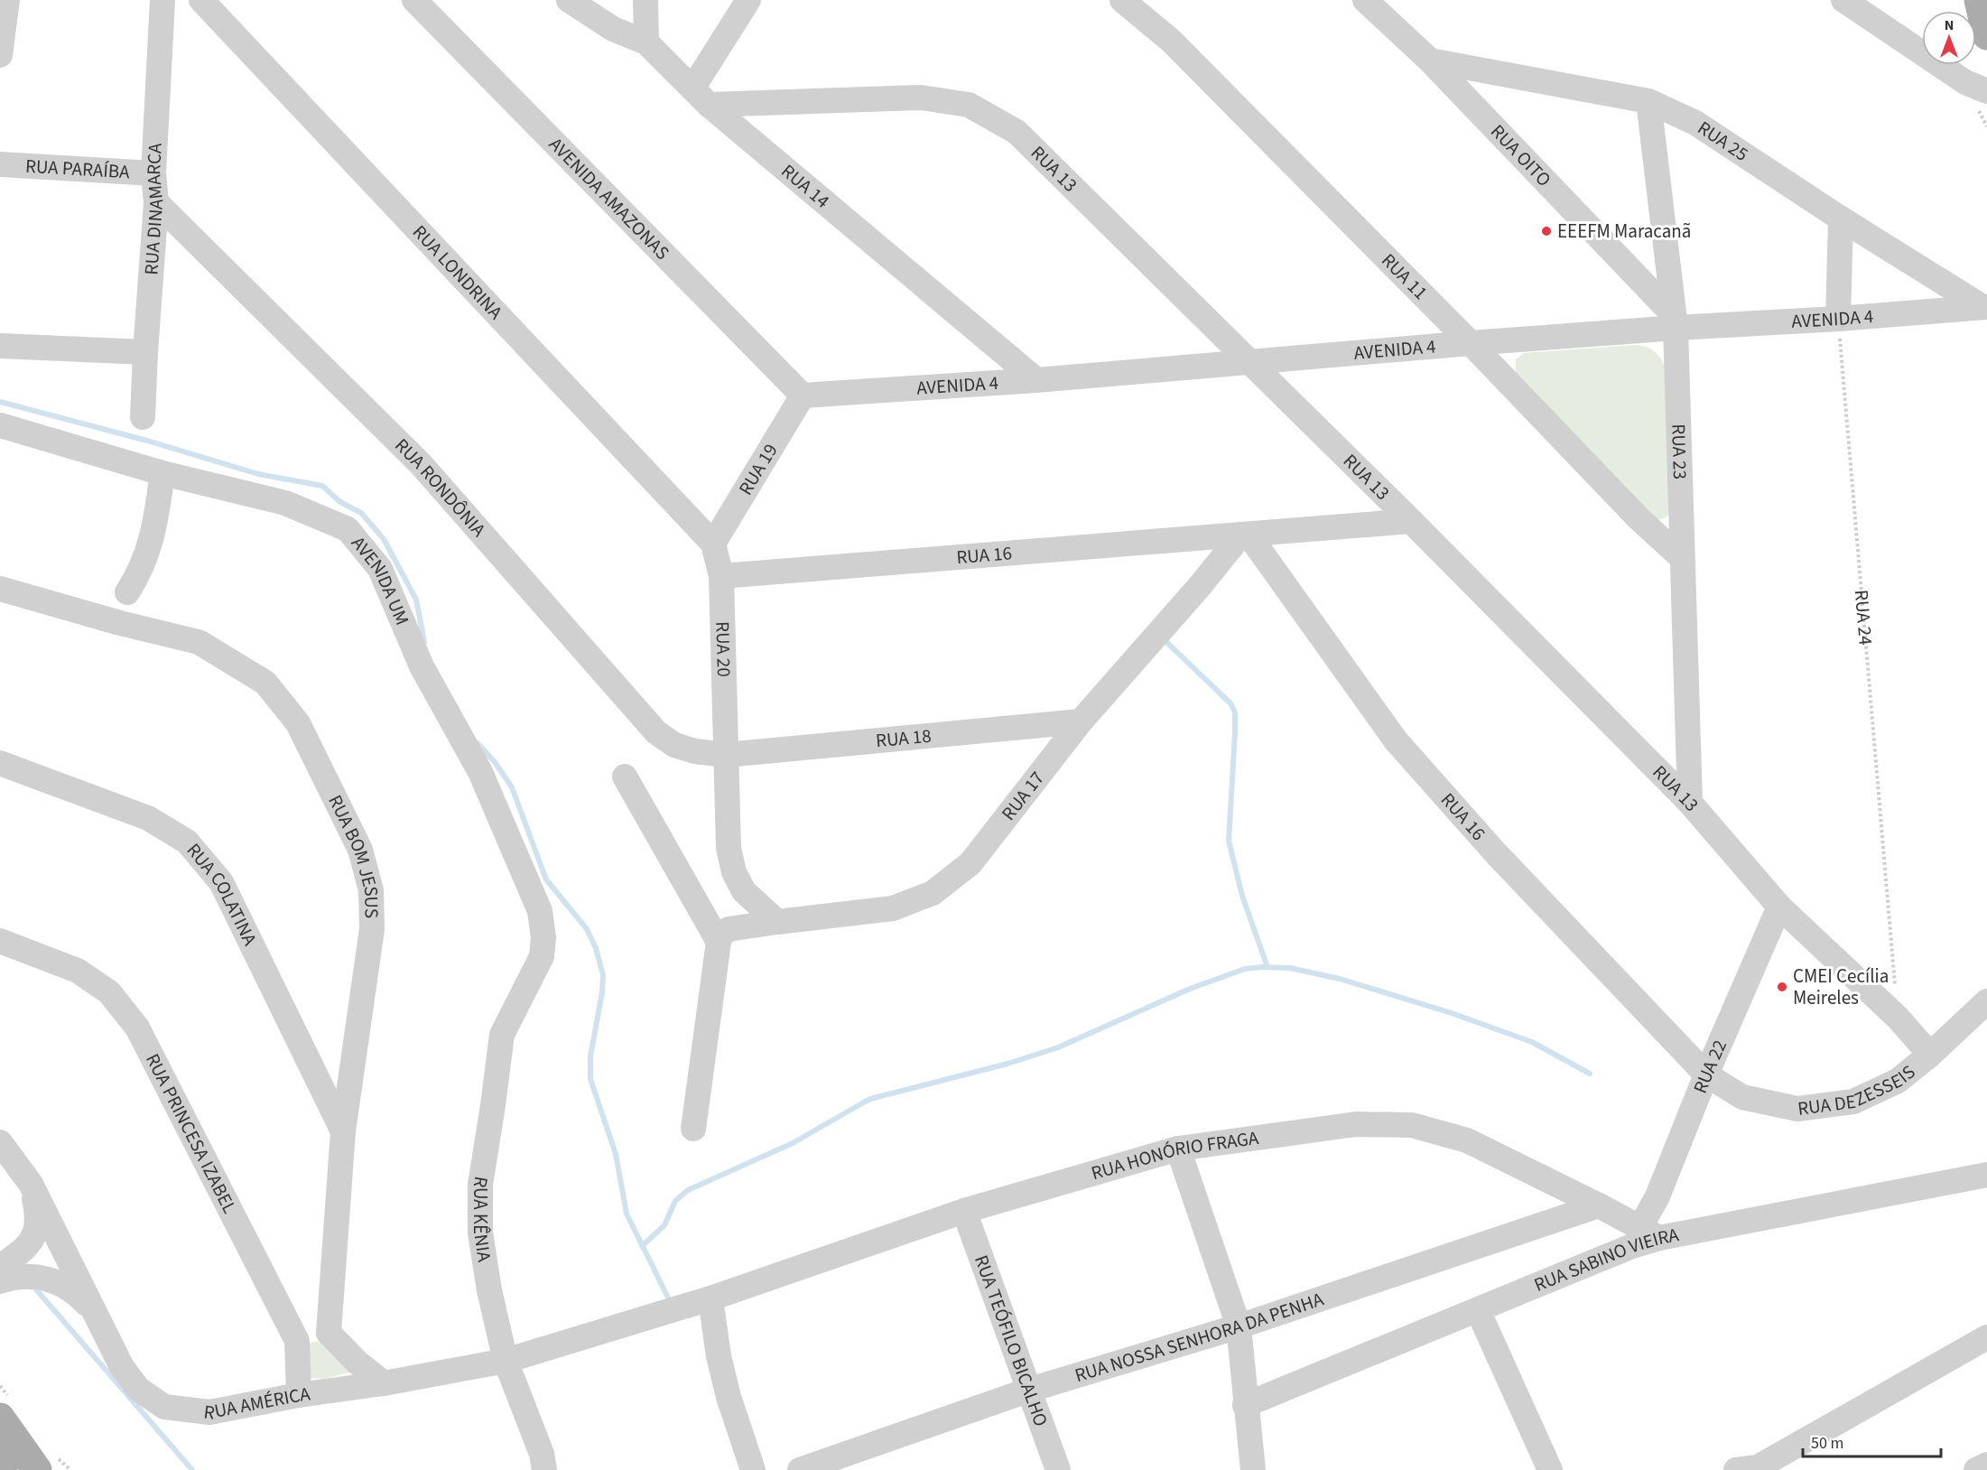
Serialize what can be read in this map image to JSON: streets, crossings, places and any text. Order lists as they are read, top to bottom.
{
  "streets": {
    "street": [
      "RUA 25",
      "RUA OITO",
      "RUA PARAÍBA",
      "RUA 13",
      "RUA 14",
      "AVENIDA AMAZONAS",
      "RUA DINAMARCA",
      "RUA LONDRINA",
      "RUA 11",
      "AVENIDA 4",
      "RUA 23",
      "RUA 19",
      "RUA RONDÔNIA",
      "RUA 16",
      "AVENIDA UM",
      "RUA 20",
      "RUA 18",
      "RUA 17",
      "RUA BOM JESUS",
      "RUA COLATINA",
      "RUA 22",
      "RUA DEZESSEIS",
      "RUA PRINCESA IZABEL",
      "RUA HONÓRIO FRAGA",
      "RUA KÊNIA",
      "RUA SABINO VIEIRA",
      "RUA NOSSA SENHORA DA PENHA",
      "RUA TEÓFILO BICALHO",
      "RUA AMÉRICA"
    ],
    "path": ["RUA 24"]
  },
  "crossings": [
    ["RUA 25", "RUA OITO"],
    ["RUA 25", "AVENIDA 4"],
    ["RUA 25", "RUA 23"],
    ["RUA OITO", "AVENIDA 4"],
    ["RUA OITO", "RUA 23"],
    ["RUA PARAÍBA", "RUA DINAMARCA"],
    ["RUA 13", "RUA 14"],
    ["RUA 13", "AVENIDA 4"],
    ["RUA 13", "RUA 23"],
    ["RUA 13", "RUA 16"],
    ["RUA 13", "RUA 24"],
    ["RUA 13", "RUA 22"],
    ["RUA 13", "RUA DEZESSEIS"],
    ["RUA 14", "AVENIDA 4"],
    ["AVENIDA AMAZONAS", "AVENIDA 4"],
    ["AVENIDA AMAZONAS", "RUA 19"],
    ["RUA DINAMARCA", "RUA RONDÔNIA"],
    ["RUA LONDRINA", "RUA 19"],
    ["RUA LONDRINA", "RUA 20"],
    ["RUA 11", "AVENIDA 4"],
    ["RUA 11", "RUA 23"],
    ["AVENIDA 4", "RUA 23"],
    ["AVENIDA 4", "RUA 19"],
    ["AVENIDA 4", "RUA 24"],
    ["RUA 19", "RUA 20"],
    ["RUA RONDÔNIA", "RUA 20"],
    ["RUA RONDÔNIA", "RUA 18"],
    ["RUA 16", "RUA 20"],
    ["RUA 16", "RUA 17"],
    ["RUA 16", "RUA 22"],
    ["RUA 16", "RUA DEZESSEIS"],
    ["AVENIDA UM", "RUA KÊNIA"],
    ["RUA 20", "RUA 18"],
    ["RUA 20", "RUA 17"],
    ["RUA 18", "RUA 17"],
    ["RUA BOM JESUS", "RUA COLATINA"],
    ["RUA 22", "RUA DEZESSEIS"],
    ["RUA 22", "RUA HONÓRIO FRAGA"],
    ["RUA 22", "RUA SABINO VIEIRA"],
    ["RUA PRINCESA IZABEL", "RUA AMÉRICA"],
    ["RUA HONÓRIO FRAGA", "RUA SABINO VIEIRA"],
    ["RUA HONÓRIO FRAGA", "RUA NOSSA SENHORA DA PENHA"],
    ["RUA HONÓRIO FRAGA", "RUA TEÓFILO BICALHO"],
    ["RUA HONÓRIO FRAGA", "RUA AMÉRICA"],
    ["RUA KÊNIA", "RUA AMÉRICA"],
    ["RUA NOSSA SENHORA DA PENHA", "RUA TEÓFILO BICALHO"]
  ],
  "places": ["EEEFM Maracanã", "CMEI Cecília Meireles"],
  "scale_bar": "50 m",
  "north": "top"
}
